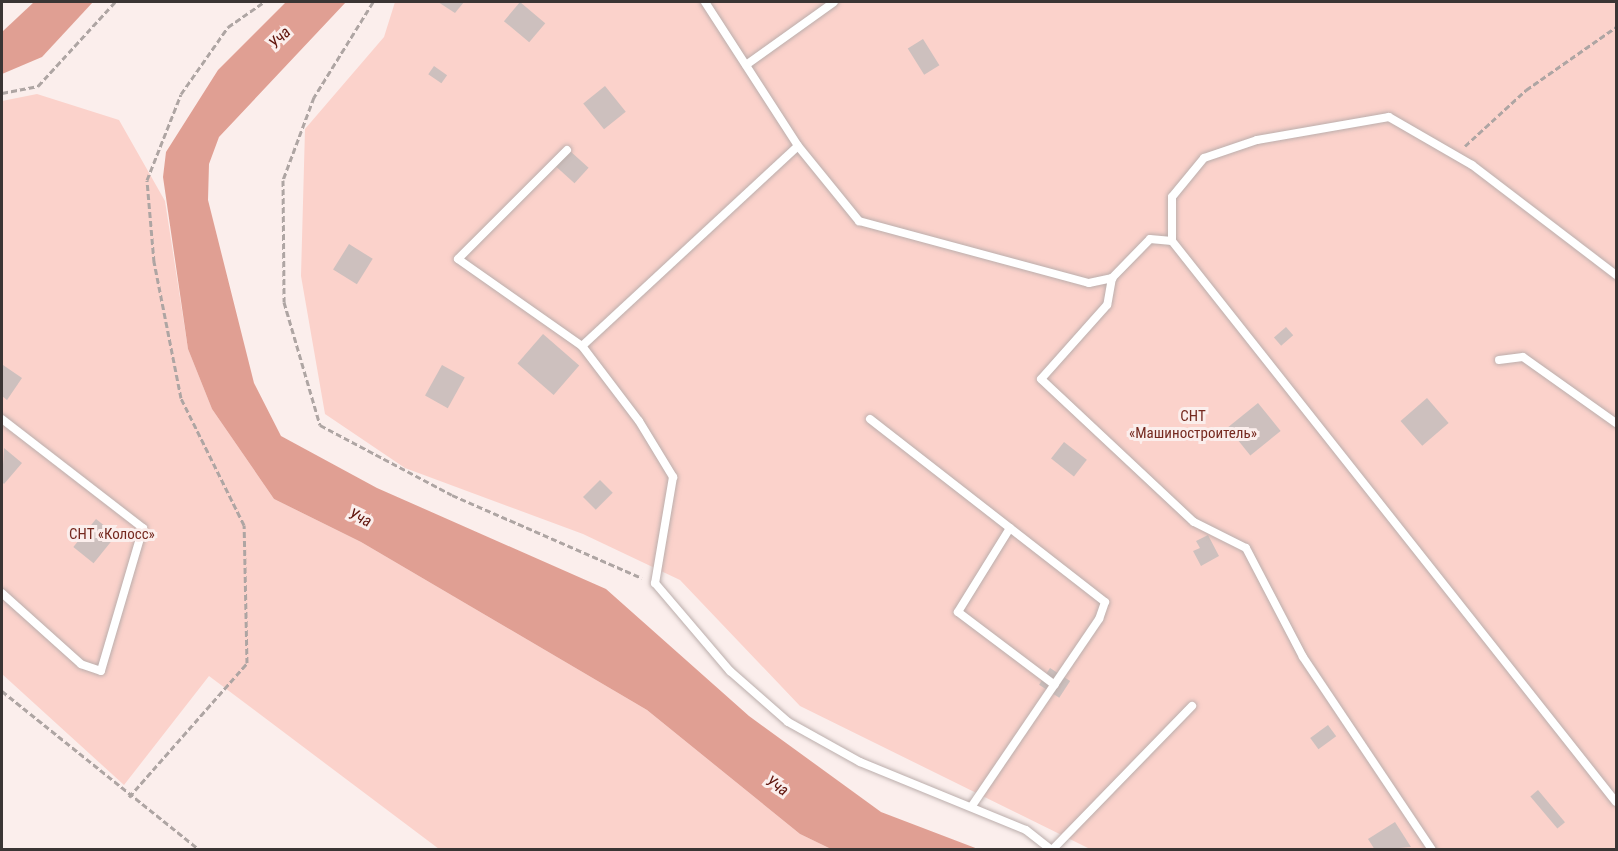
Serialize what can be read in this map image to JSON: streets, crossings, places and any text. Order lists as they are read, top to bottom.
{
  "water": ["Уча"],
  "parks": ["СНТ «Машиностроитель»", "СНТ «Колосс»"]
}
